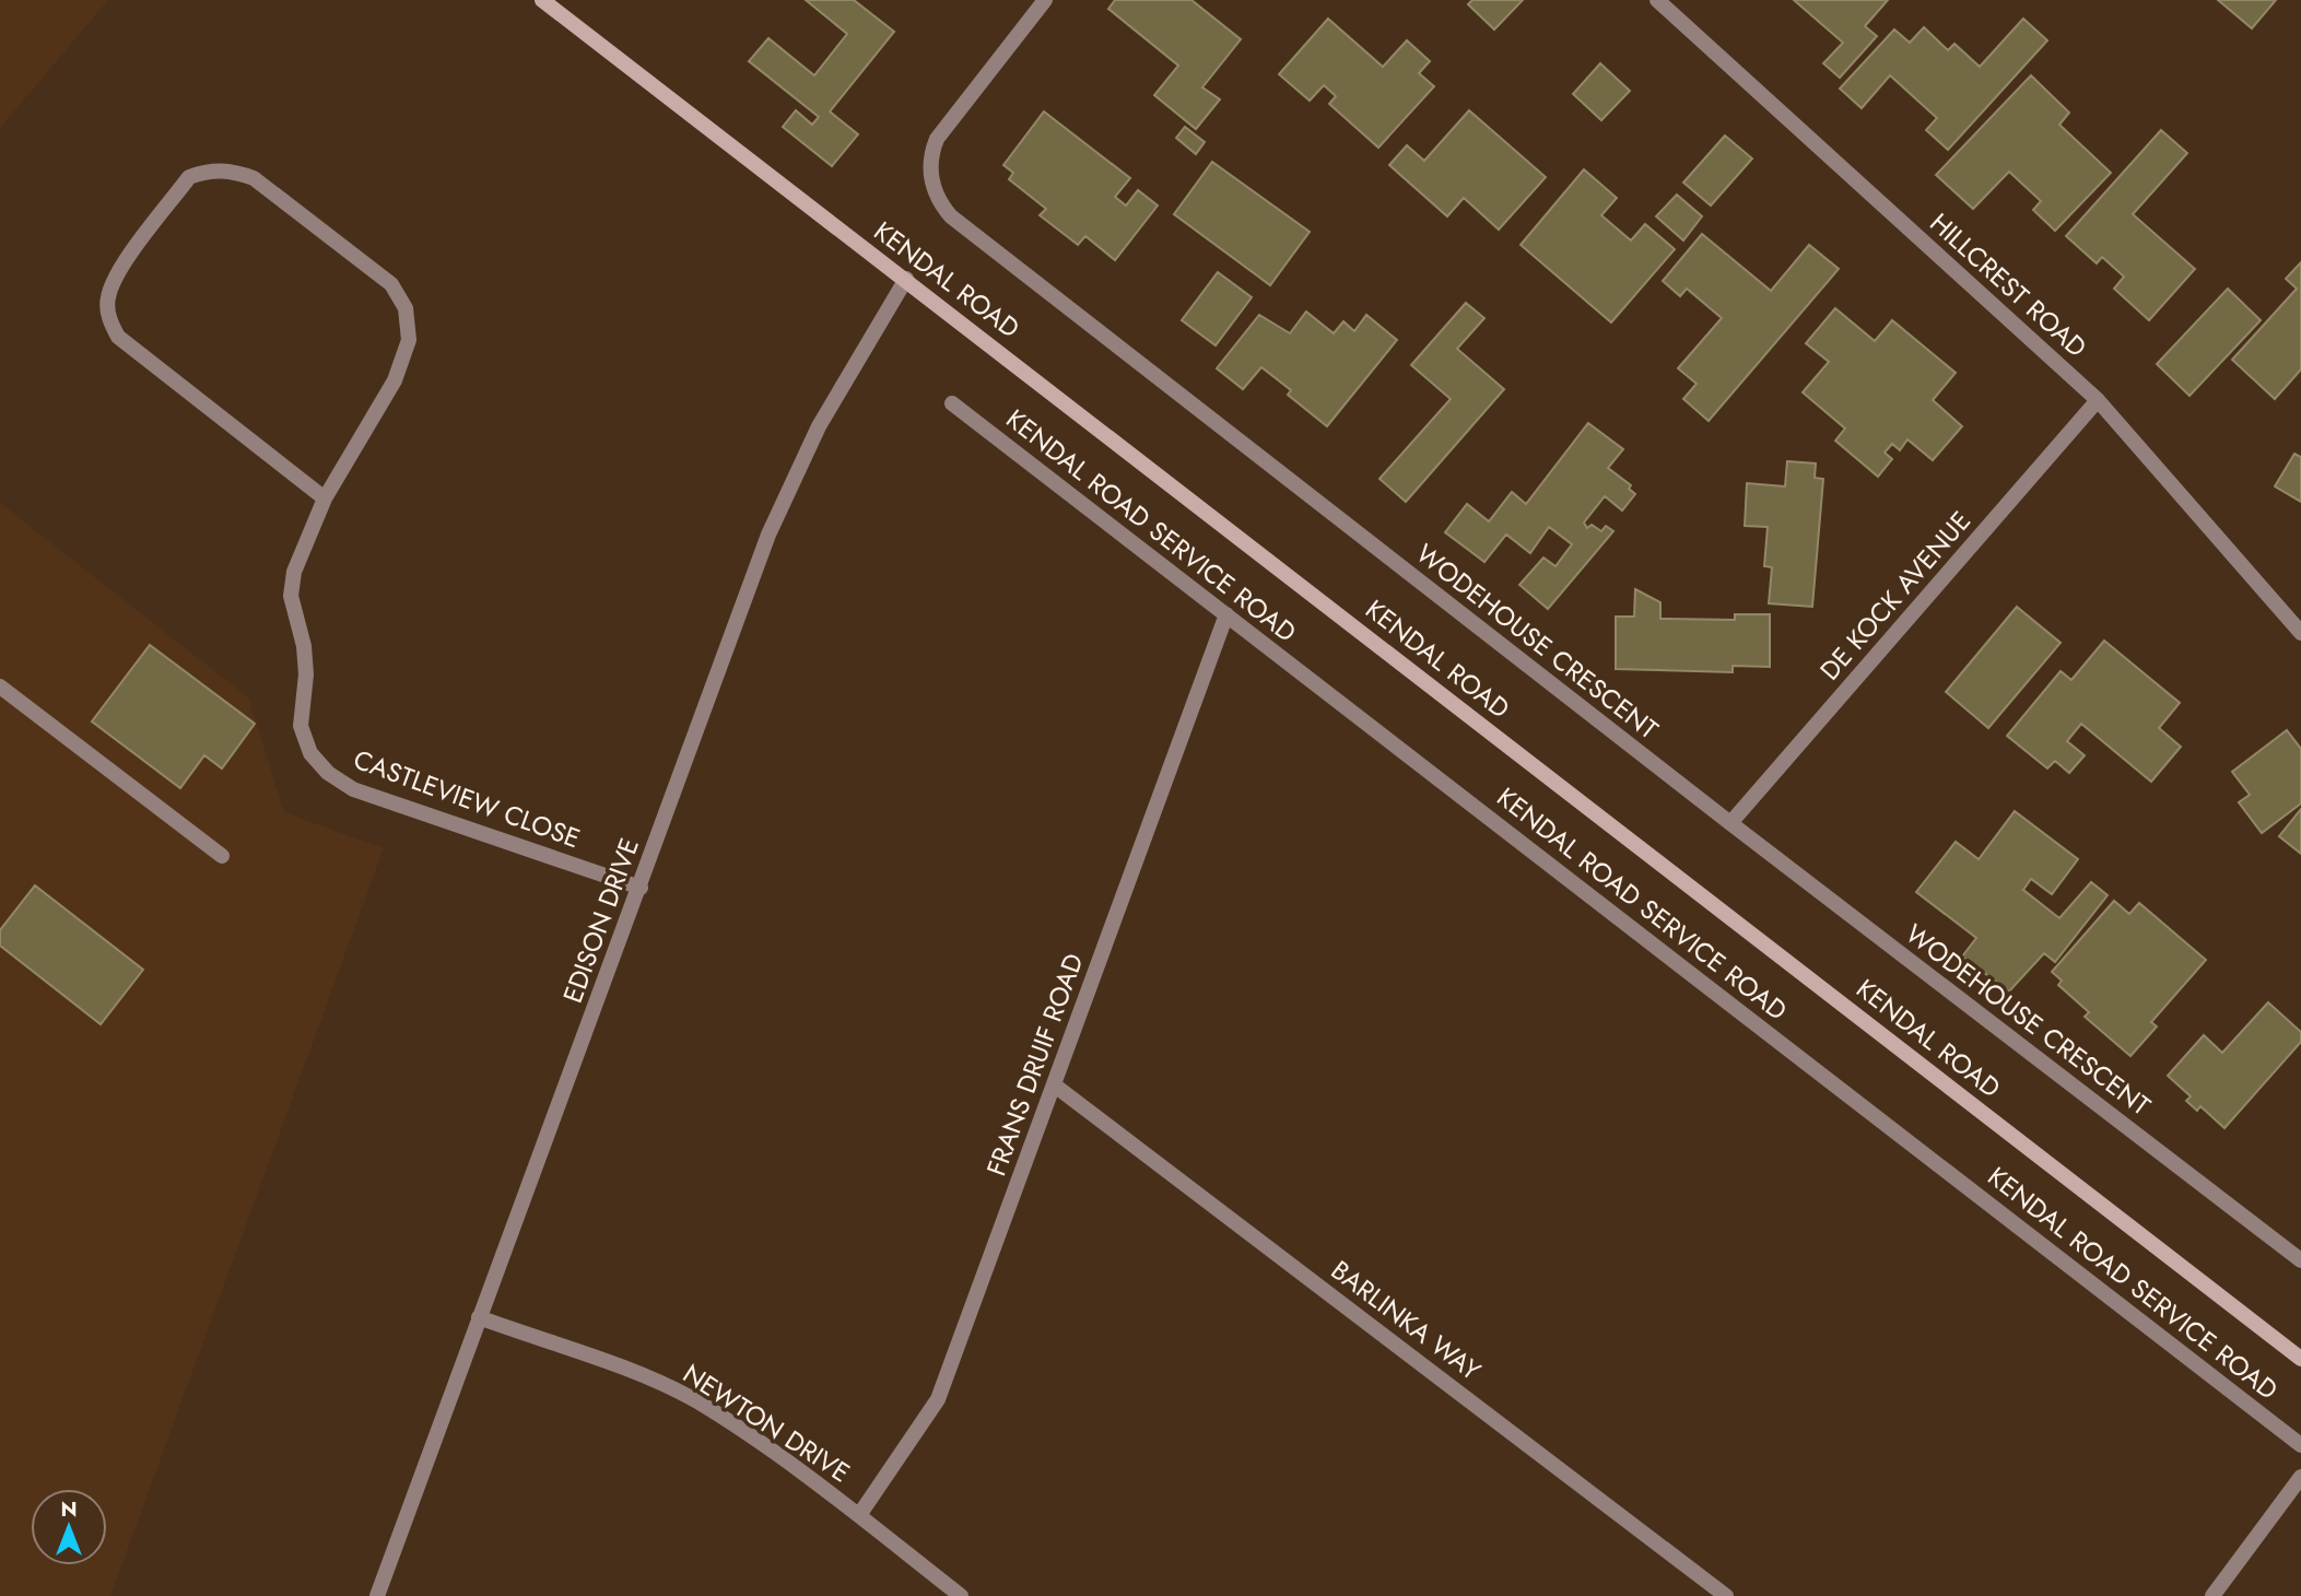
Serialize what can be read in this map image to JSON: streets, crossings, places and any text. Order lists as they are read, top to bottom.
{
  "streets": {
    "main road": ["KENDAL ROAD"],
    "street": [
      "HILLCREST ROAD",
      "KENDAL ROAD SERVICE ROAD",
      "DE KOCK AVENUE",
      "WODEHOUSE CRESCENT",
      "CASTLEVIEW CLOSE",
      "EDISON DRIVE",
      "FRANS DRUIF ROAD",
      "BARLINKA WAY",
      "NEWTON DRIVE"
    ]
  },
  "crossings": [
    ["KENDAL ROAD", "EDISON DRIVE"],
    ["HILLCREST ROAD", "DE KOCK AVENUE"],
    ["KENDAL ROAD SERVICE ROAD", "FRANS DRUIF ROAD"],
    ["DE KOCK AVENUE", "WODEHOUSE CRESCENT"],
    ["CASTLEVIEW CLOSE", "EDISON DRIVE"],
    ["EDISON DRIVE", "NEWTON DRIVE"],
    ["FRANS DRUIF ROAD", "BARLINKA WAY"],
    ["FRANS DRUIF ROAD", "NEWTON DRIVE"]
  ],
  "north": "top"
}
